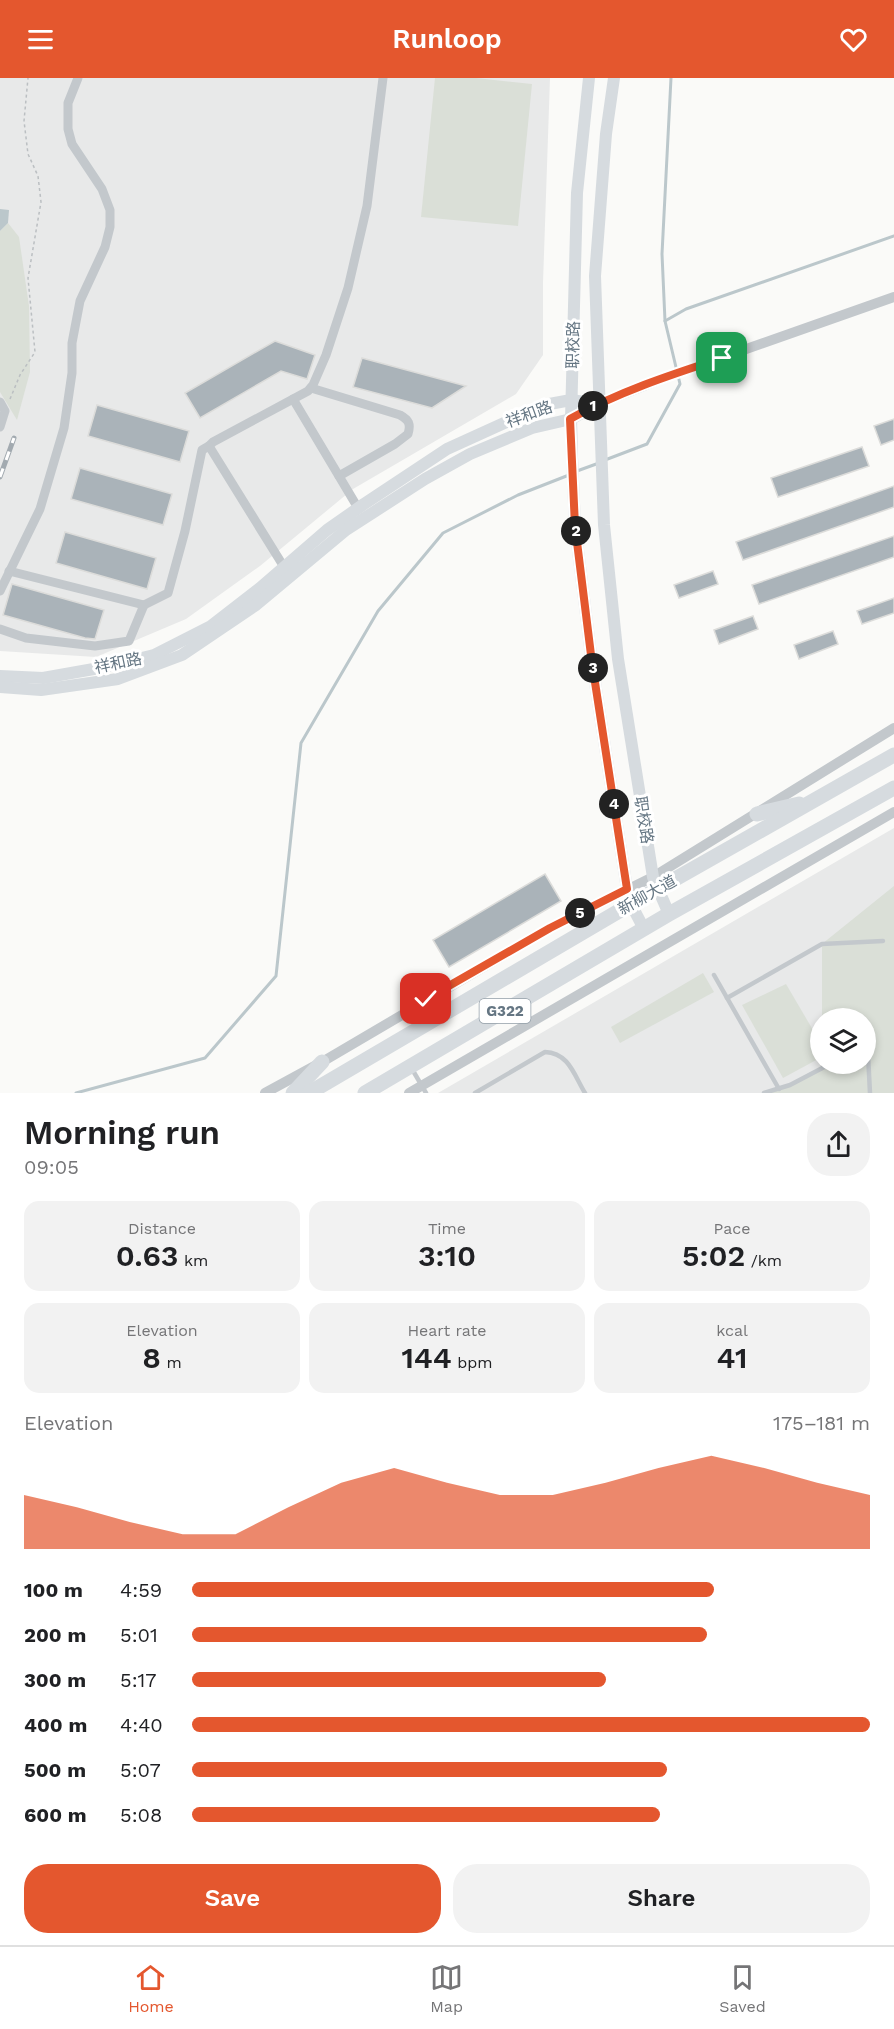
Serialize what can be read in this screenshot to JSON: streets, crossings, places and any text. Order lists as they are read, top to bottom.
{
  "streets": {
    "highway": ["新柳大道", "G322"],
    "main road": ["职校路", "祥和路"]
  },
  "crossings": [
    ["职校路", "祥和路"],
    ["职校路", "新柳大道"]
  ],
  "page": {
    "header": "Runloop",
    "pins": [
      "1",
      "2",
      "3",
      "4",
      "5"
    ],
    "heading": ["Morning run", "09:05"],
    "stats": [
      ["Distance", "0.63 km"],
      ["Time", "3:10"],
      ["Pace", "5:02 /km"],
      ["Elevation", "8 m"],
      ["Heart rate", "144 bpm"],
      ["kcal", "41"]
    ],
    "chart": ["Elevation", "175–181 m"],
    "list": [
      {
        "name": "100 m",
        "note": "4:59"
      },
      {
        "name": "200 m",
        "note": "5:01"
      },
      {
        "name": "300 m",
        "note": "5:17"
      },
      {
        "name": "400 m",
        "note": "4:40"
      },
      {
        "name": "500 m",
        "note": "5:07"
      },
      {
        "name": "600 m",
        "note": "5:08"
      }
    ],
    "buttons": ["Save", "Share"],
    "tabs": ["Home", "Map", "Saved"]
  }
}
